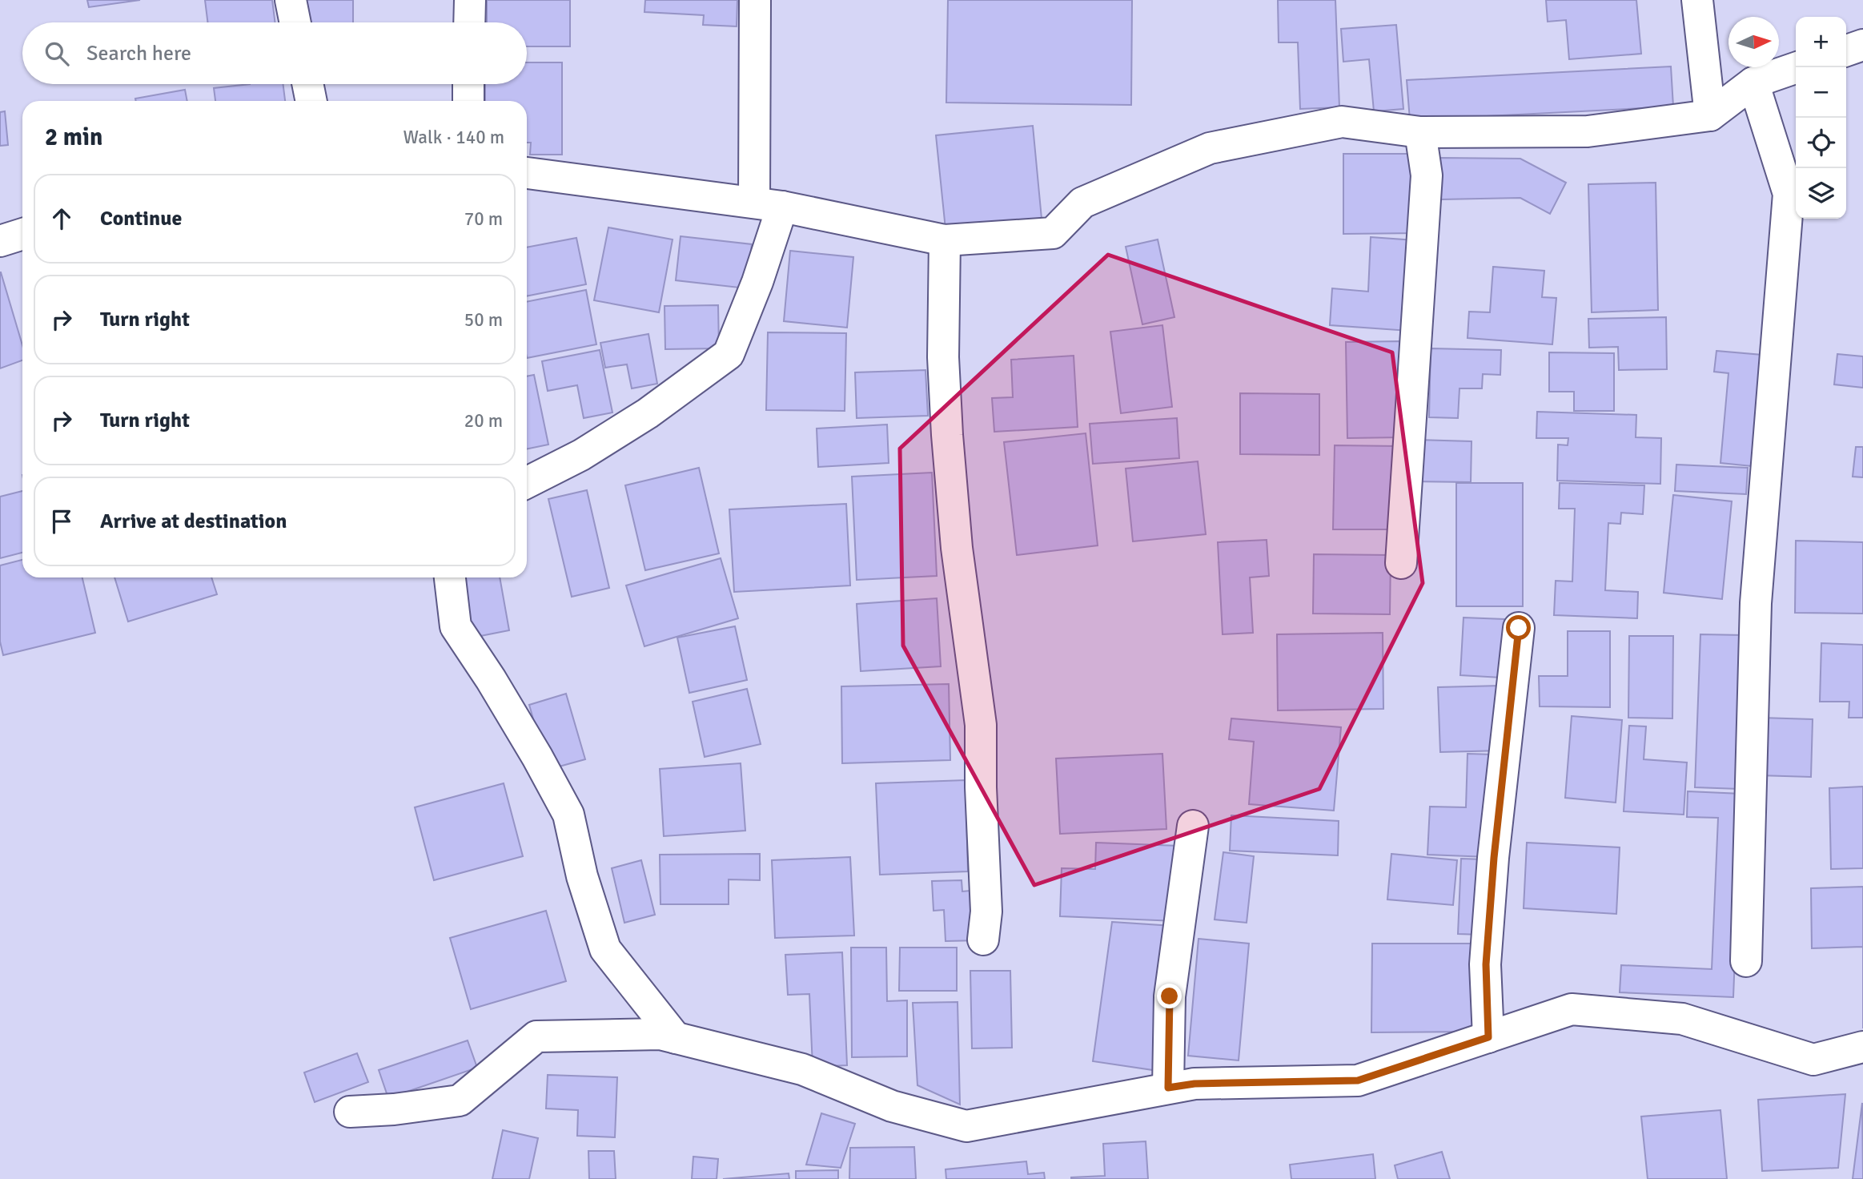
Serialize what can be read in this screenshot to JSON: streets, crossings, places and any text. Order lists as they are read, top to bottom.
{
  "north": "right",
  "page": {
    "map_buttons": ["+", "−"],
    "search": "Search here",
    "heading": ["2 min", "Walk · 140 m"],
    "list": [
      ["Continue", "70 m"],
      ["Turn right", "50 m"],
      ["Turn right", "20 m"],
      "Arrive at destination"
    ]
  }
}
